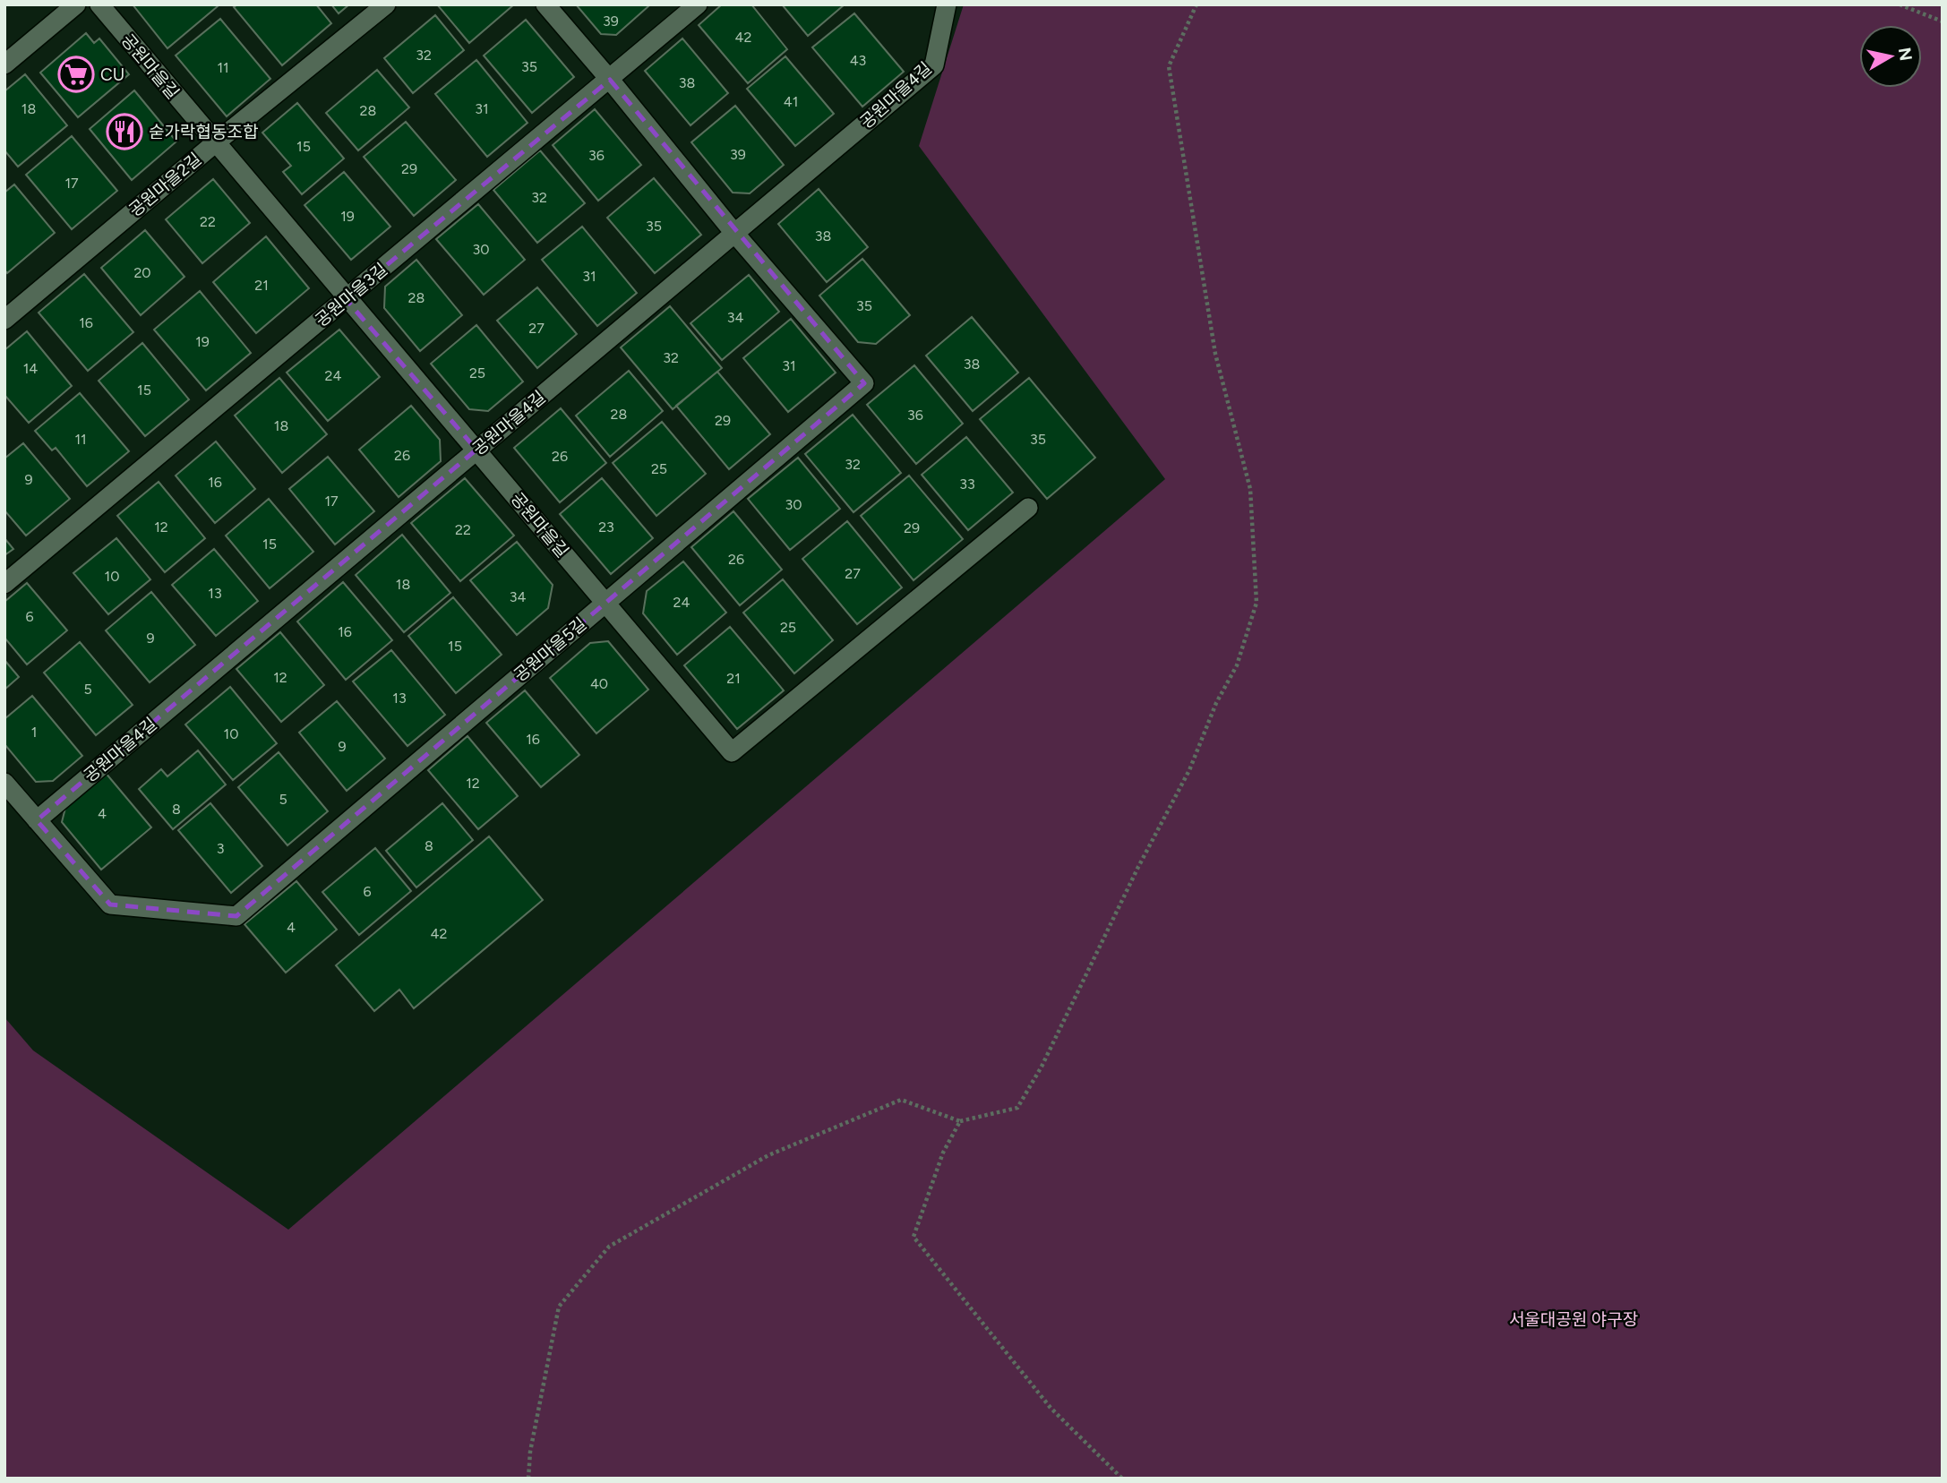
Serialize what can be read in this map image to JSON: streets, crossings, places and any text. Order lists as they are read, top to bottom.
{
  "streets": {
    "street": [
      "공원마을길",
      "공원마을4길",
      "공원마을2길",
      "공원마을3길",
      "공원마을5길"
    ]
  },
  "crossings": [
    ["공원마을길", "공원마을4길"],
    ["공원마을길", "공원마을2길"],
    ["공원마을길", "공원마을3길"],
    ["공원마을길", "공원마을5길"],
    ["공원마을4길", "공원마을5길"]
  ],
  "parks": ["서울대공원 야구장"],
  "places": {
    "supermarket": ["CU"],
    "restaurant": ["숟가락협동조합"]
  },
  "house_numbers": [
    "39",
    "42",
    "32",
    "43",
    "35",
    "11",
    "38",
    "41",
    "18",
    "31",
    "28",
    "15",
    "39",
    "36",
    "29",
    "17",
    "32",
    "19",
    "22",
    "35",
    "38",
    "30",
    "20",
    "31",
    "21",
    "28",
    "35",
    "34",
    "16",
    "27",
    "19",
    "32",
    "38",
    "31",
    "14",
    "25",
    "24",
    "15",
    "28",
    "36",
    "29",
    "18",
    "11",
    "35",
    "26",
    "26",
    "32",
    "25",
    "9",
    "16",
    "33",
    "17",
    "30",
    "12",
    "23",
    "29",
    "22",
    "15",
    "26",
    "27",
    "10",
    "18",
    "13",
    "34",
    "24",
    "6",
    "25",
    "16",
    "9",
    "15",
    "12",
    "21",
    "40",
    "5",
    "13",
    "1",
    "10",
    "16",
    "9",
    "12",
    "5",
    "8",
    "4",
    "8",
    "3",
    "6",
    "4",
    "42"
  ],
  "north": "right"
}
